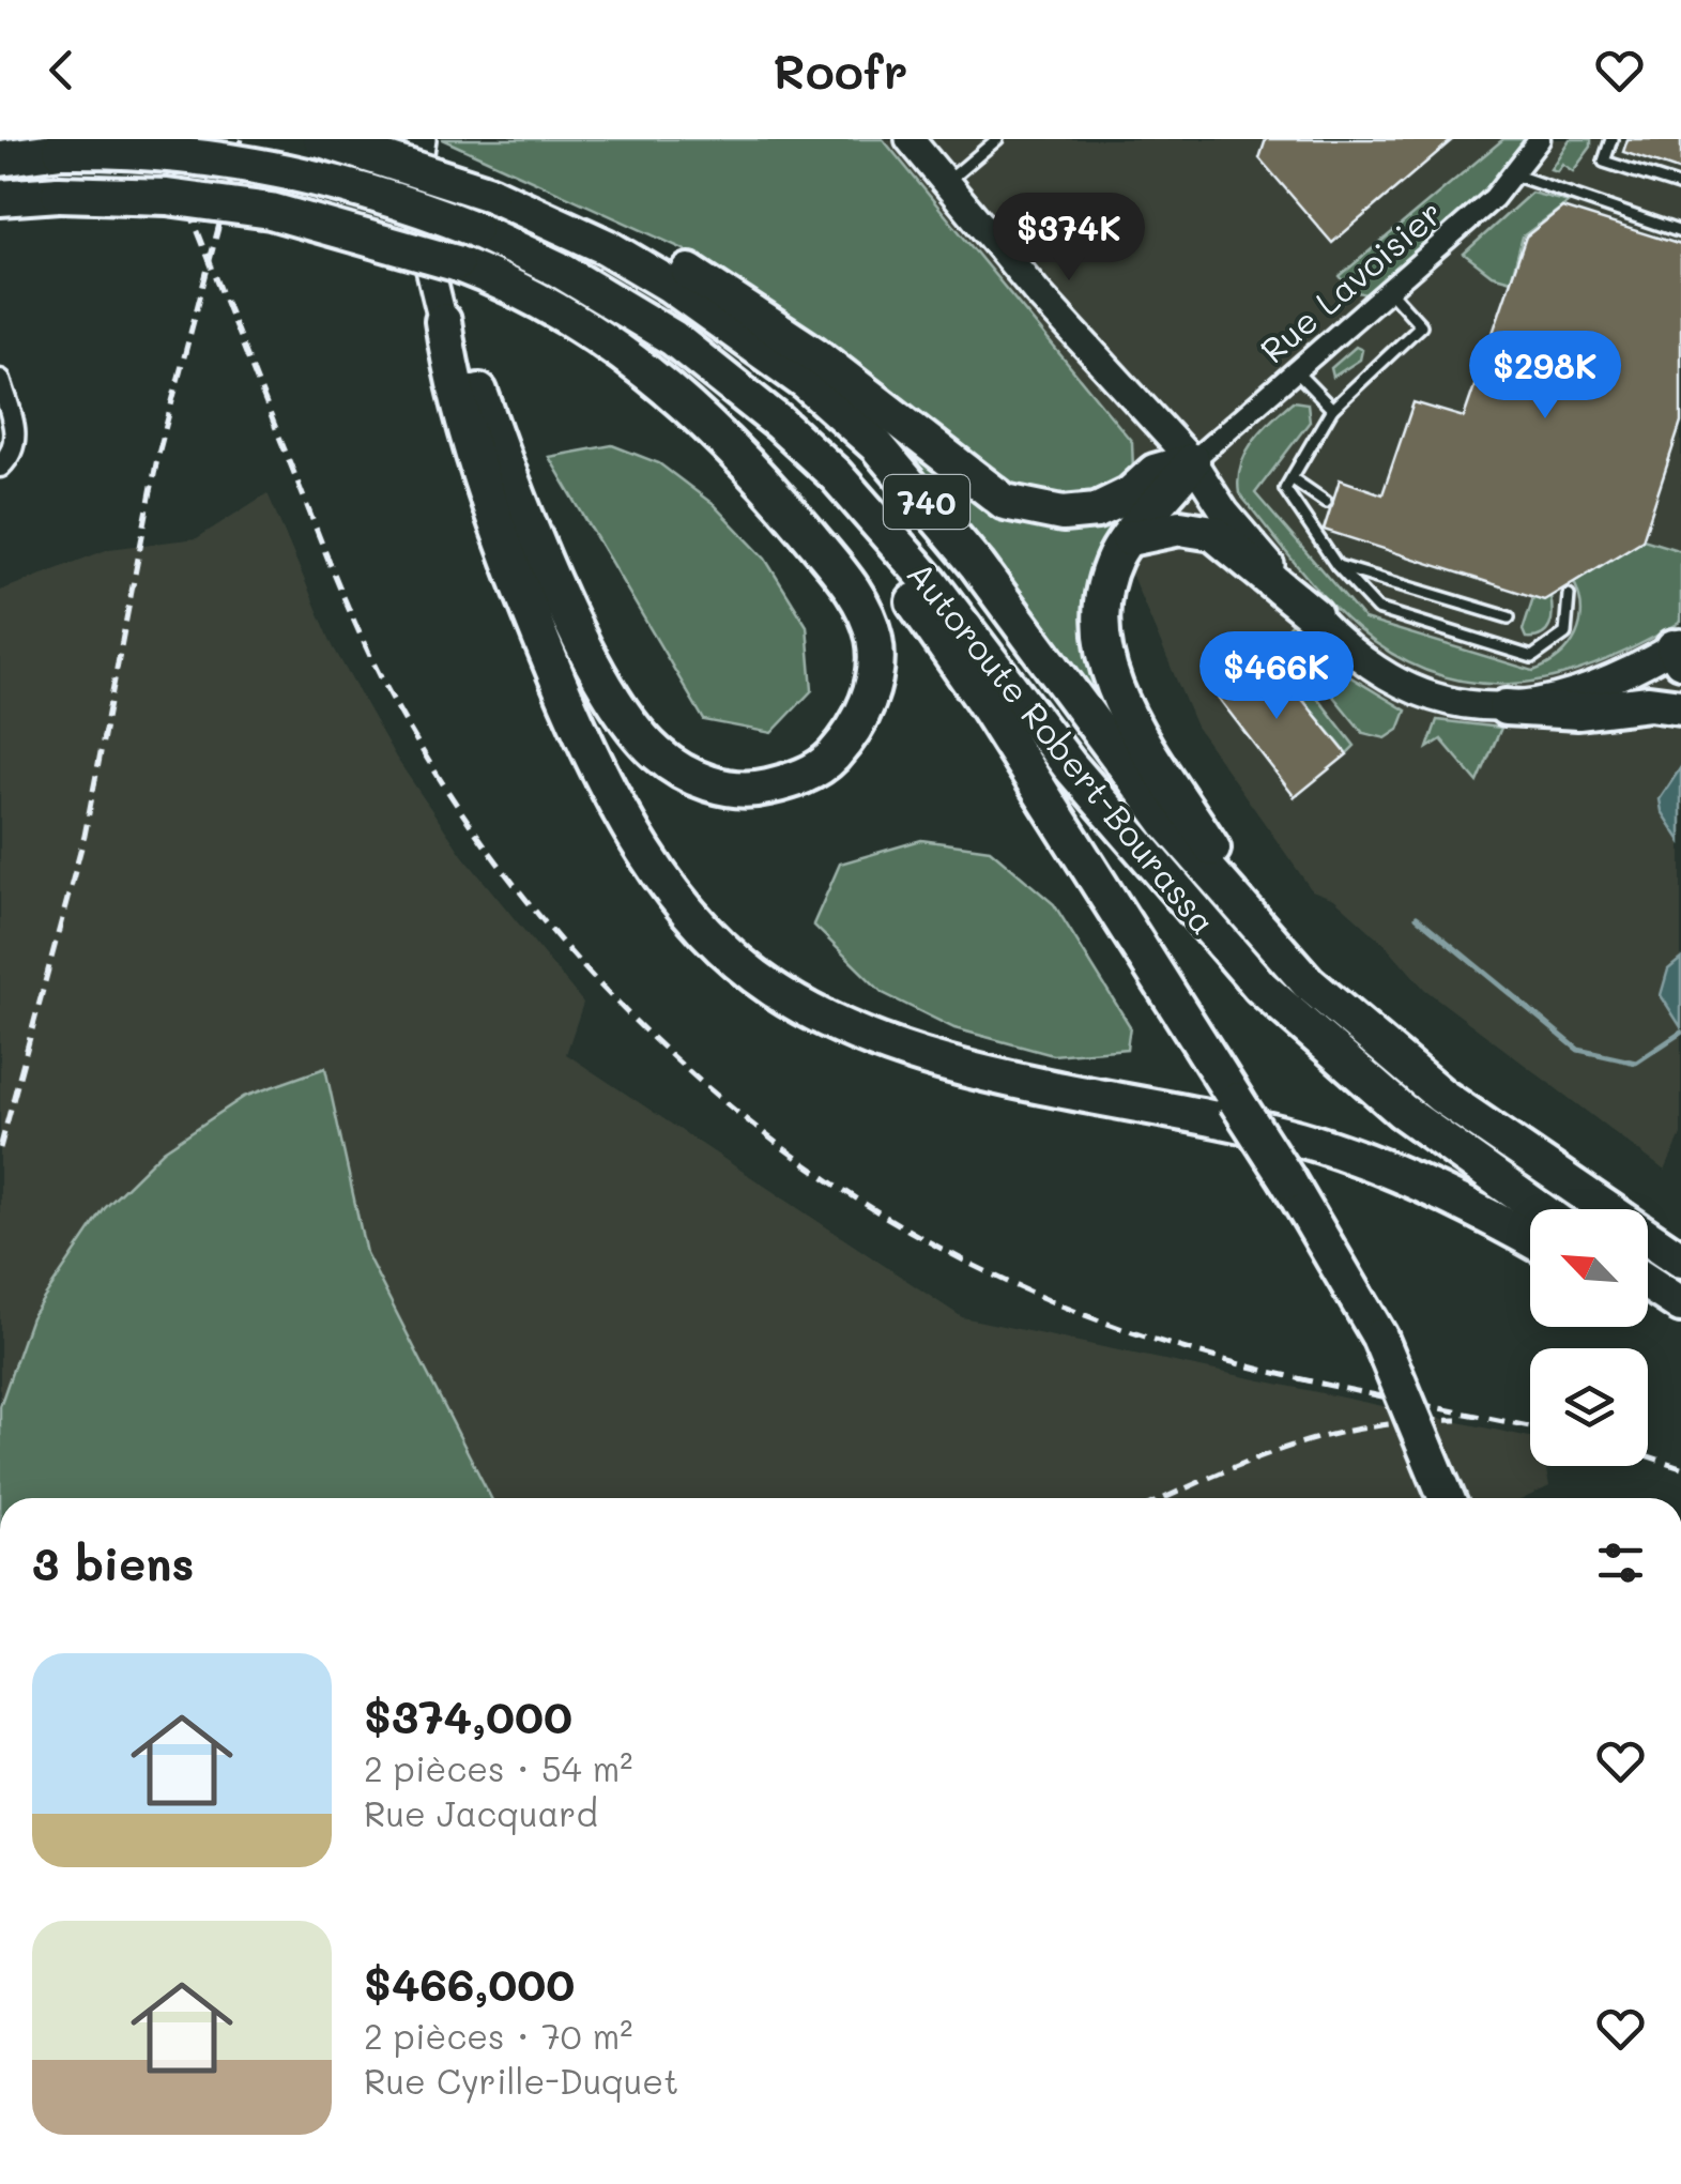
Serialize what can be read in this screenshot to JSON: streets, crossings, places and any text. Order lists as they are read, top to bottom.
{
  "streets": {
    "highway": ["740", "Autoroute Robert-Bourassa"],
    "street": ["Rue Lavoisier"]
  },
  "north": "top left",
  "page": {
    "header": "Roofr",
    "price": ["$374K", "$298K", "$466K"],
    "heading": "3 biens",
    "list": [
      {
        "name": "$374,000",
        "note": "2 pièces · 54 m² · Rue Jacquard"
      },
      {
        "name": "$466,000",
        "note": "2 pièces · 70 m² · Rue Cyrille-Duquet"
      }
    ]
  }
}
